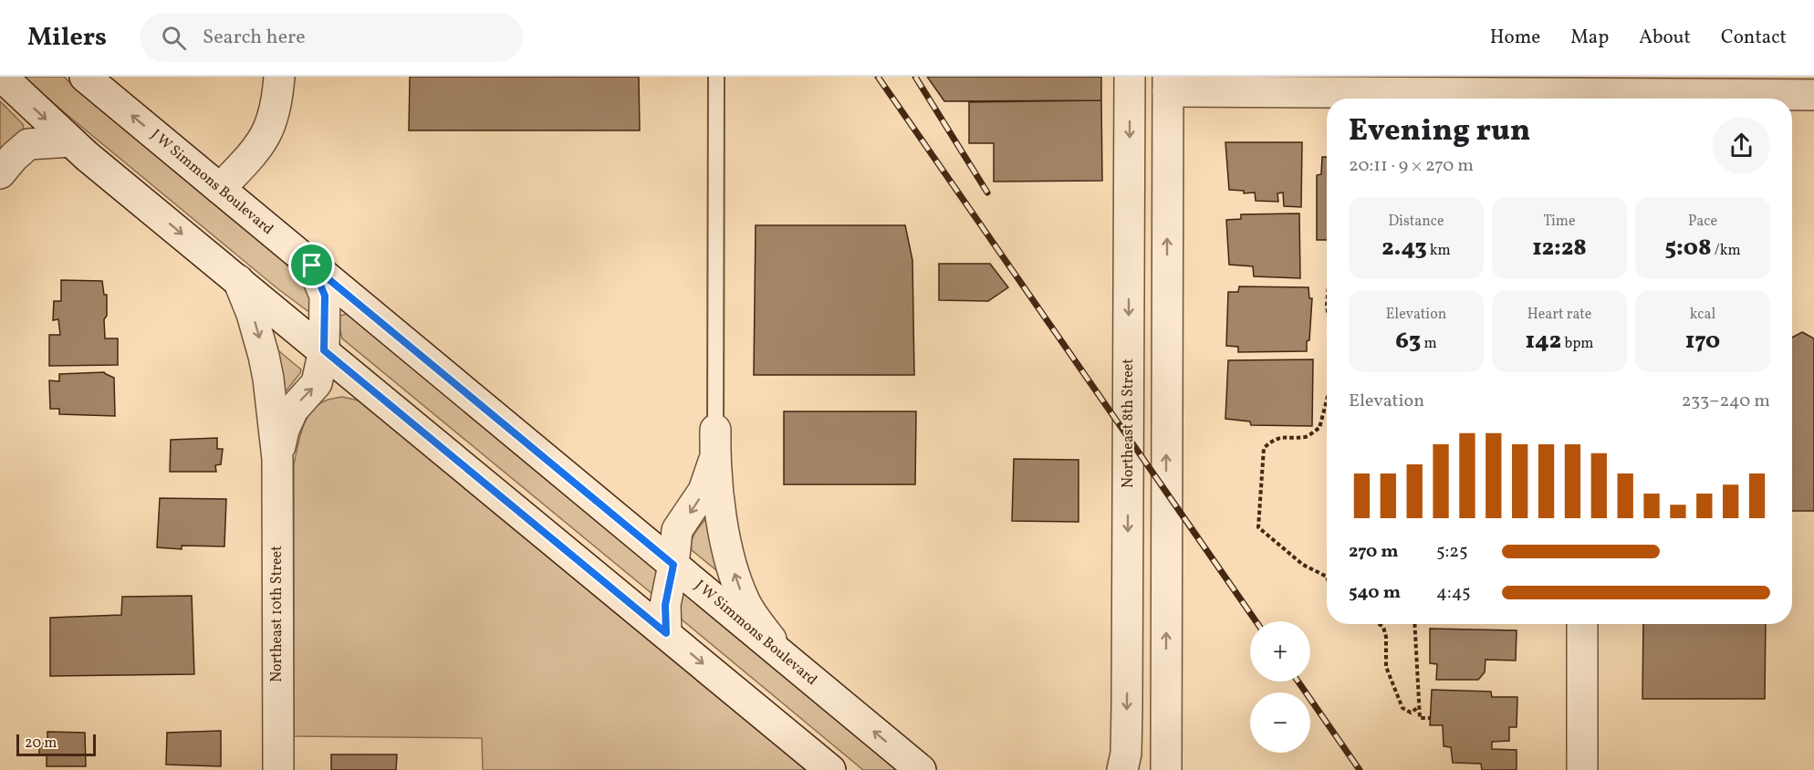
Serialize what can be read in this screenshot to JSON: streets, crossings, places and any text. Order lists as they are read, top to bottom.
{
  "streets": {
    "street": ["J W Simmons Boulevard", "Northeast 8th Street", "Northeast 10th Street"]
  },
  "crossings": [
    ["J W Simmons Boulevard", "Northeast 10th Street"]
  ],
  "scale_bar": "20 m",
  "page": {
    "header": "Milers",
    "search": "Search here",
    "nav": [
      "Home",
      "Map",
      "About",
      "Contact"
    ],
    "heading": ["Evening run", "20:11 · 9 × 270 m"],
    "stats": [
      ["Distance", "2.43 km"],
      ["Time", "12:28"],
      ["Pace", "5:08 /km"],
      ["Elevation", "63 m"],
      ["Heart rate", "142 bpm"],
      ["kcal", "170"]
    ],
    "chart": ["Elevation", "233–240 m"],
    "list": [
      {
        "name": "270 m",
        "note": "5:25"
      },
      {
        "name": "540 m",
        "note": "4:45"
      }
    ],
    "map_buttons": ["+", "−"],
    "scale": "20 m"
  }
}
